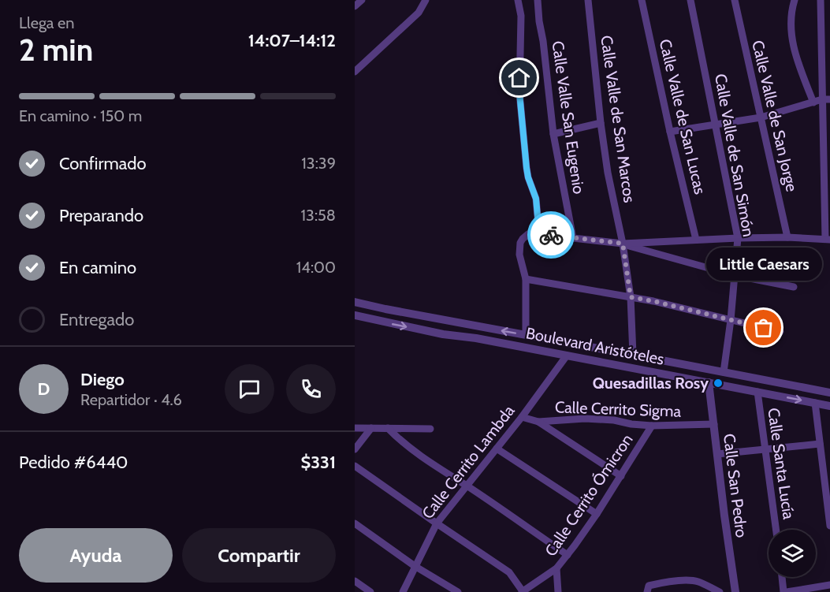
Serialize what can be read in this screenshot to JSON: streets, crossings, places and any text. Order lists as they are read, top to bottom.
{
  "streets": {
    "street": [
      "Calle Valle de San Jorge",
      "Calle Valle de San Lucas",
      "Calle Valle San Eugenio",
      "Calle Valle de San Marcos",
      "Calle Valle de San Simón",
      "Boulevard Aristóteles",
      "Calle Cerrito Sigma",
      "Calle Cerrito Lambda",
      "Calle Santa Lucía",
      "Calle San Pedro",
      "Calle Cerrito Ómicron"
    ]
  },
  "crossings": [
    ["Calle Valle de San Marcos", "Boulevard Aristóteles"],
    ["Calle Valle de San Simón", "Boulevard Aristóteles"],
    ["Boulevard Aristóteles", "Calle Cerrito Lambda"],
    ["Boulevard Aristóteles", "Calle Santa Lucía"],
    ["Boulevard Aristóteles", "Calle San Pedro"],
    ["Calle Cerrito Sigma", "Calle Cerrito Lambda"],
    ["Calle Cerrito Sigma", "Calle San Pedro"],
    ["Calle Cerrito Sigma", "Calle Cerrito Ómicron"]
  ],
  "places": ["Little Caesars", "Quesadillas Rosy"],
  "page": {
    "heading": ["2 min", "Llega en", "14:07–14:12"],
    "panel": [
      "Diego",
      "Repartidor · 4.6",
      "Pedido #6440",
      "$331"
    ],
    "bar": "En camino · 150 m",
    "list": [
      ["Confirmado", "13:39"],
      ["Preparando", "13:58"],
      ["En camino", "14:00"],
      "Entregado"
    ],
    "bubble": "Little Caesars",
    "round": "D",
    "buttons": ["Ayuda", "Compartir"]
  }
}
